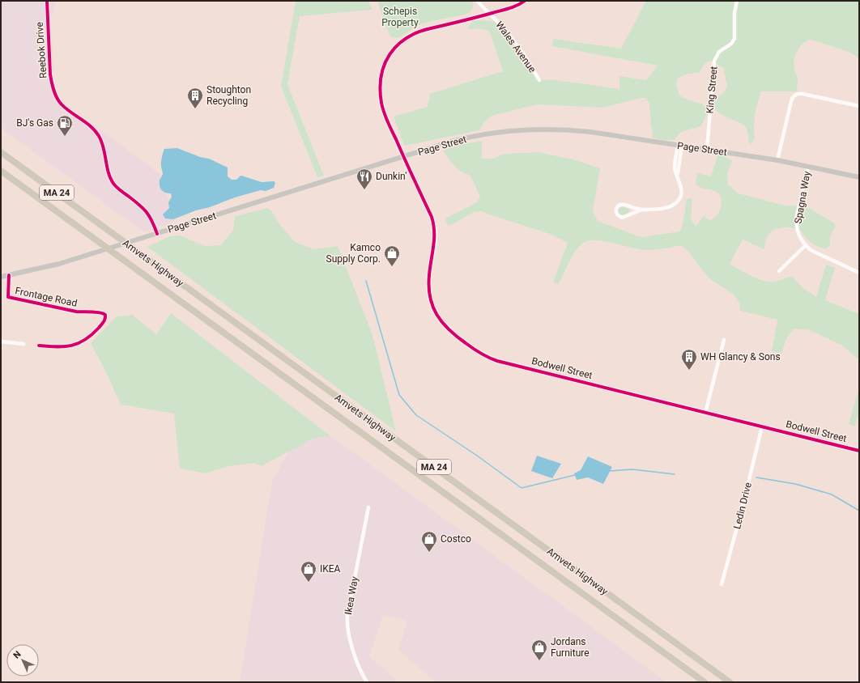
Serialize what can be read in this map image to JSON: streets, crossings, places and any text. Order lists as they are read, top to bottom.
{
  "streets": {
    "highway": ["MA 24", "Amvets Highway"],
    "main road": ["Page Street"],
    "street": [
      "Wales Avenue",
      "Reebok Drive",
      "King Street",
      "Spagna Way",
      "Frontage Road",
      "Bodwell Street",
      "Ledin Drive",
      "Ikea Way"
    ]
  },
  "crossings": [
    ["Reebok Drive", "Page Street"],
    ["King Street", "Page Street"],
    ["Page Street", "Spagna Way"],
    ["Page Street", "Frontage Road"],
    ["Page Street", "Bodwell Street"],
    ["Bodwell Street", "Ledin Drive"]
  ],
  "parks": ["Schepis Property"],
  "places": {
    "building": ["Stoughton Recycling", "WH Glancy & Sons"],
    "fuel station": ["BJ's Gas"],
    "restaurant": ["Dunkin'"],
    "shop": [
      "Kamco Supply Corp.",
      "Costco",
      "IKEA",
      "Jordans Furniture"
    ]
  },
  "north": "top left"
}
